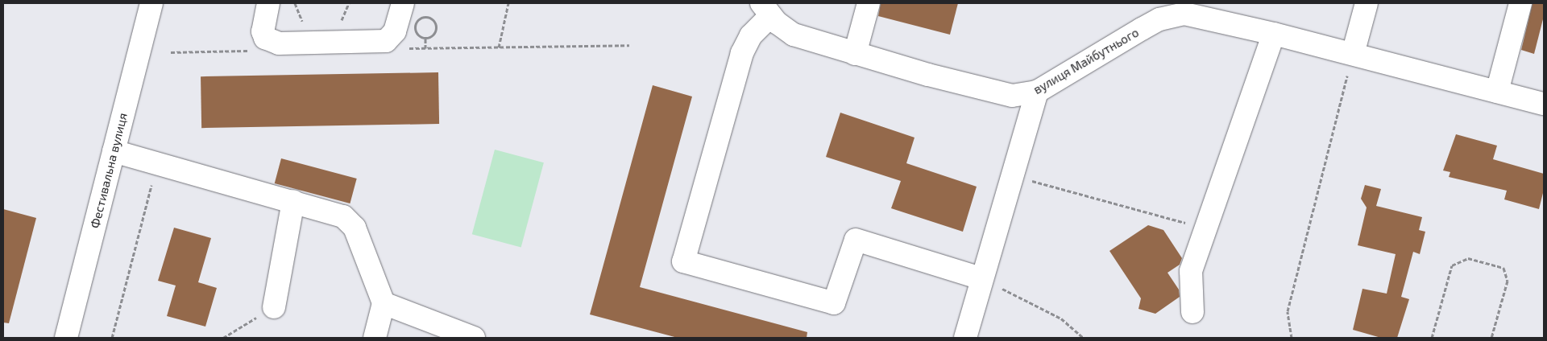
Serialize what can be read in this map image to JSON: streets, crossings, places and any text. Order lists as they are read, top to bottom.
{
  "streets": {
    "street": ["вулиця Майбутнього", "Фестивальна вулиця"]
  }
}
